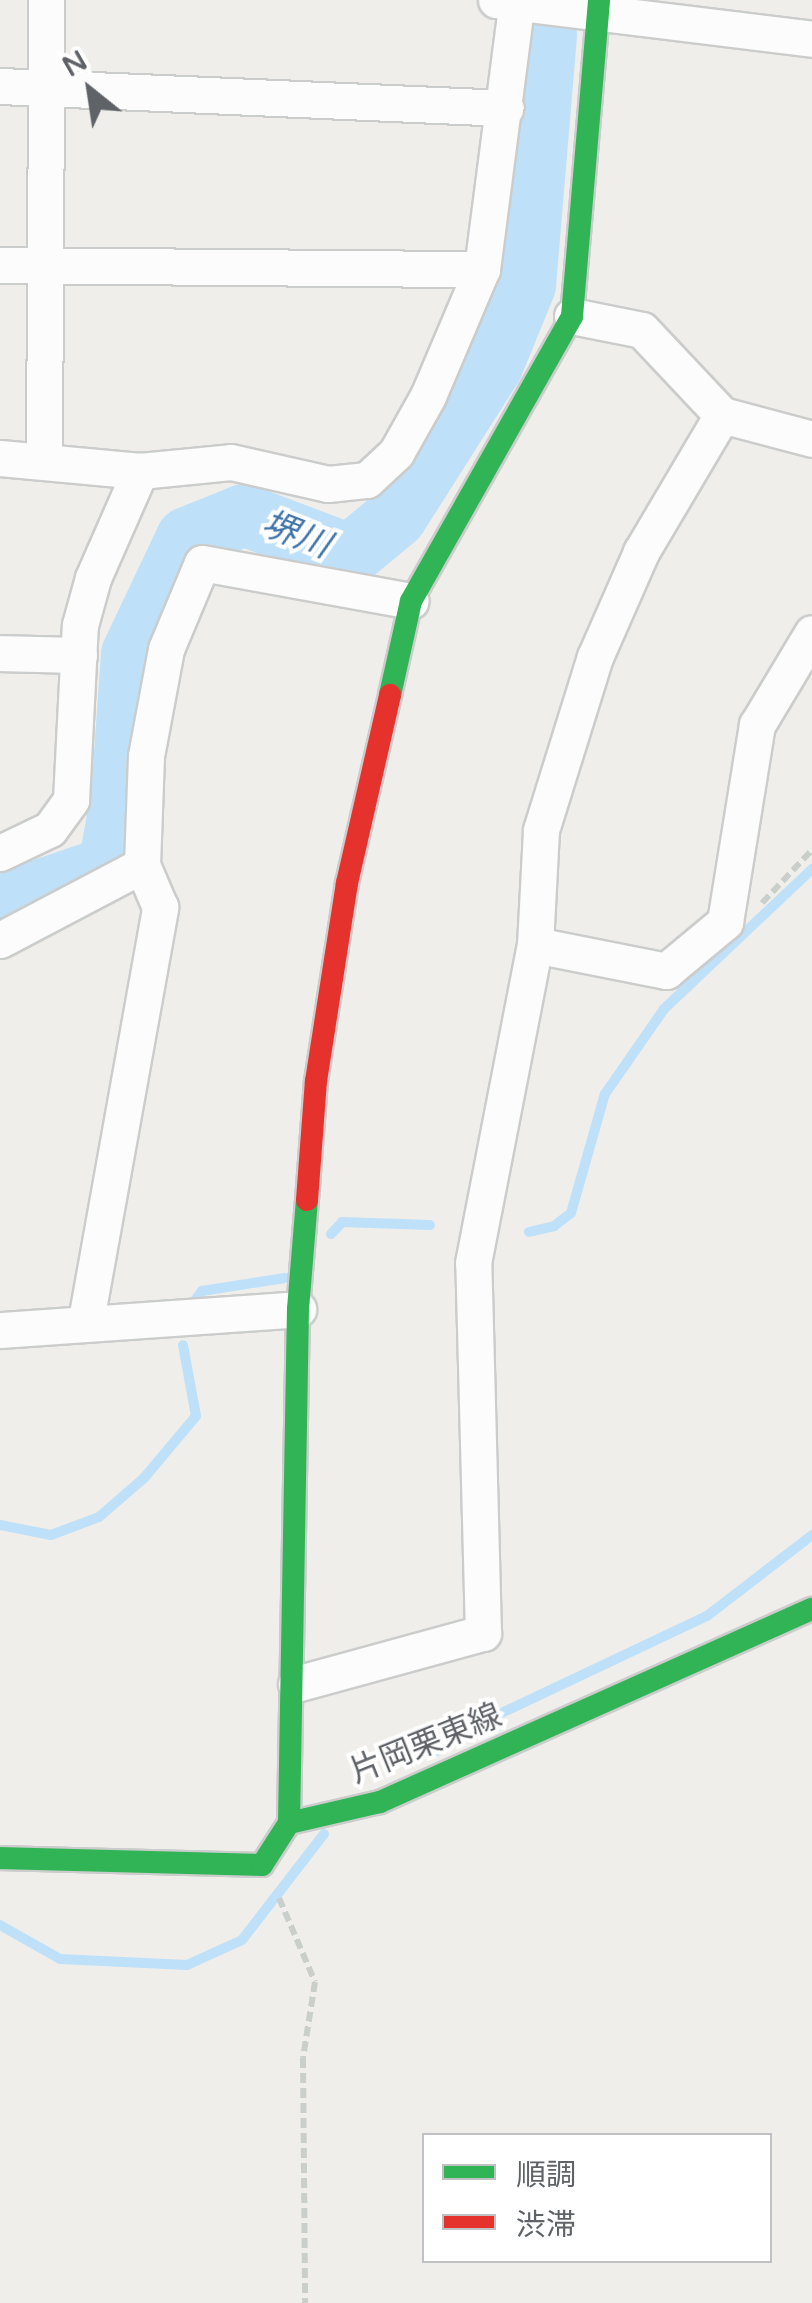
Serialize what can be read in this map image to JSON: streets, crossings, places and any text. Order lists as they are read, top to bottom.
{
  "streets": {
    "street": ["片岡栗東線"]
  },
  "water": ["堺川"],
  "legend": ["順調", "渋滞"],
  "north": "top left"
}
